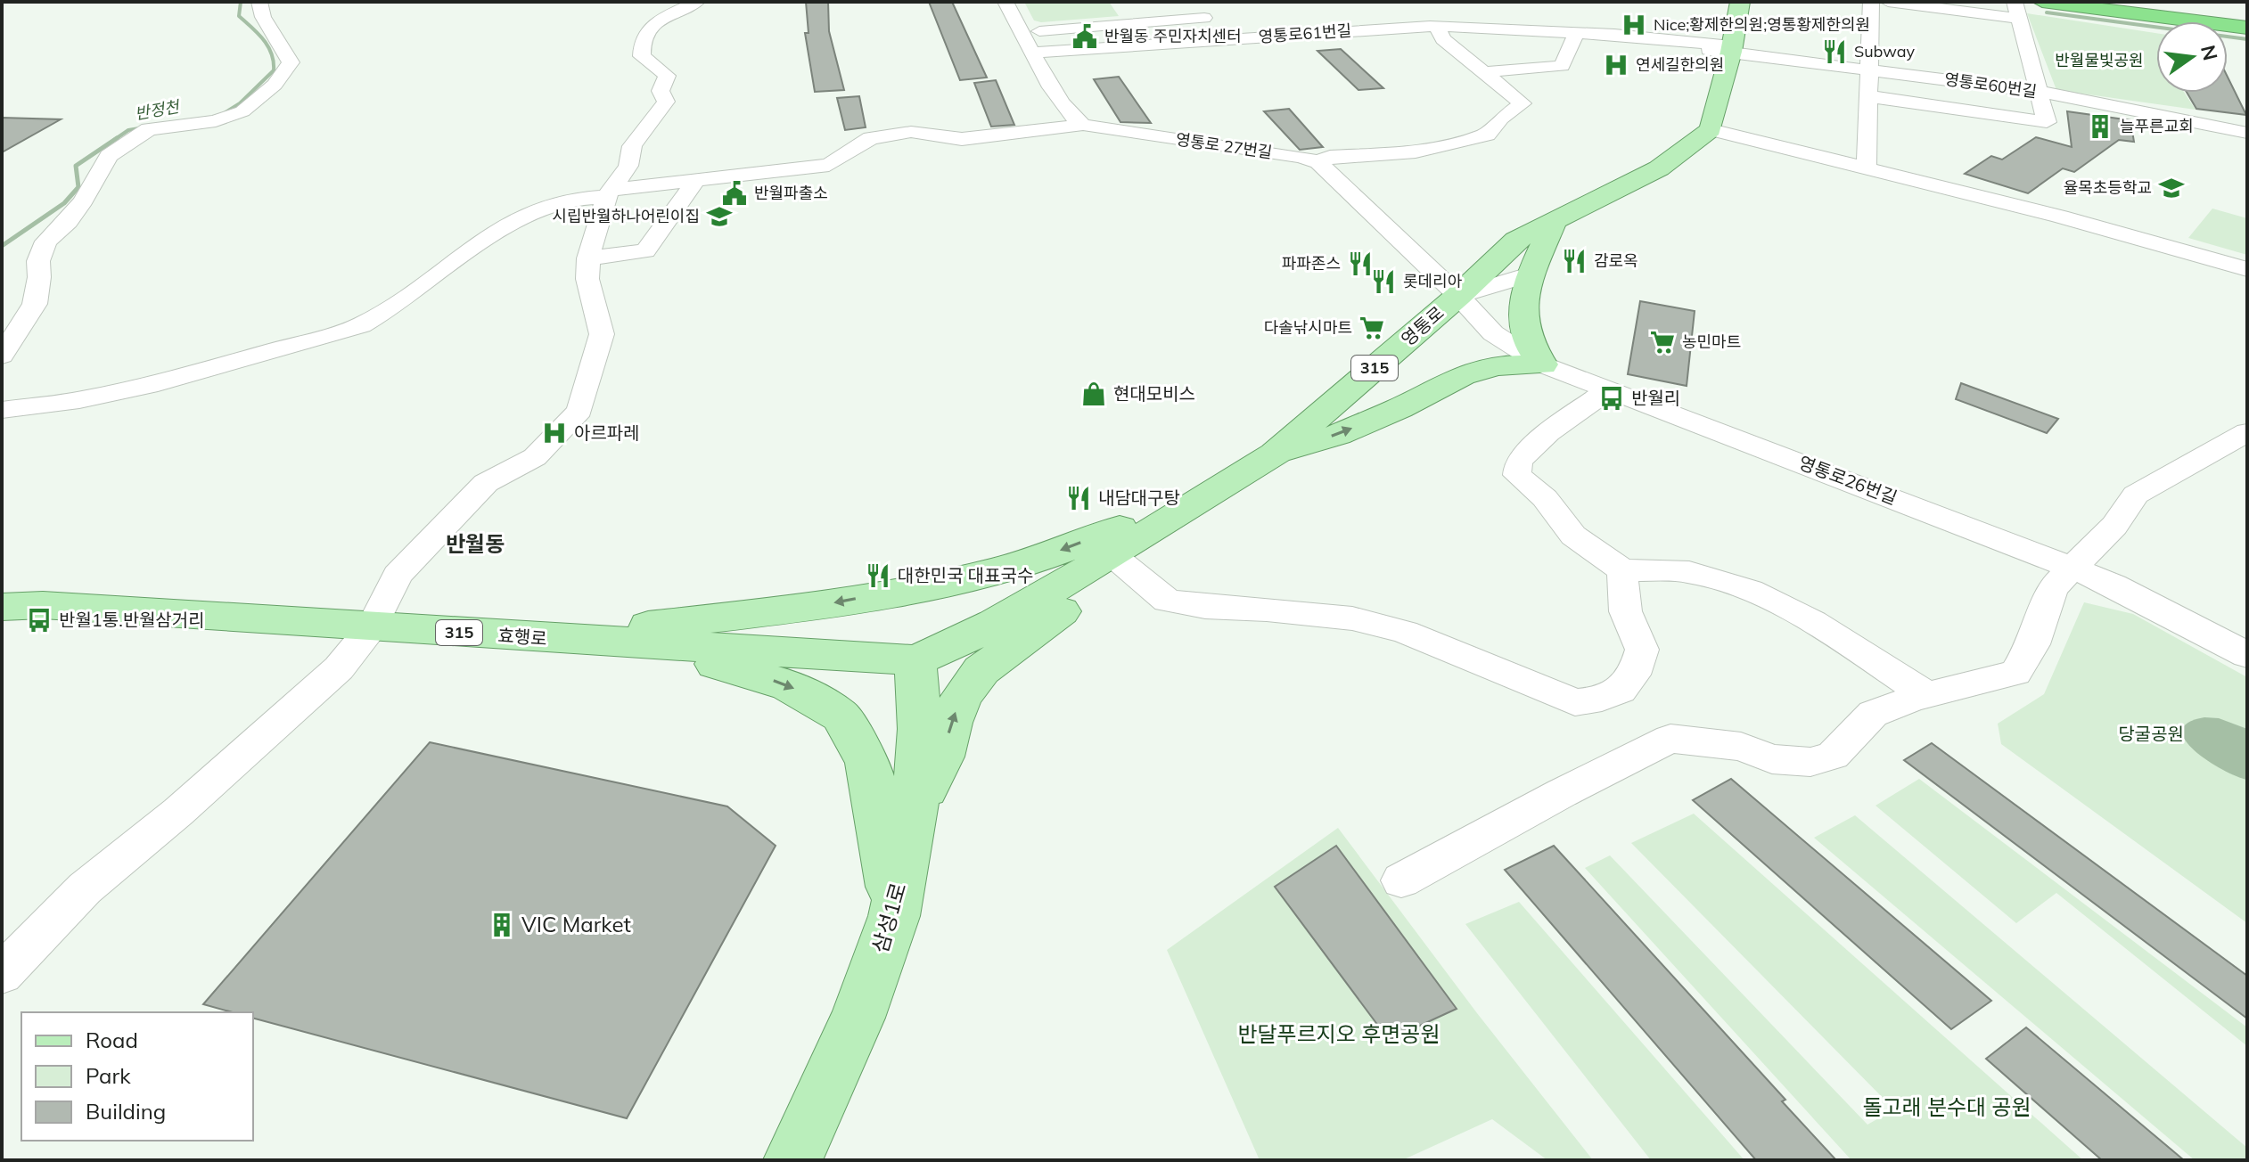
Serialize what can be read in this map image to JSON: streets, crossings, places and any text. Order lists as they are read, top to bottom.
{
  "streets": {
    "main road": [
      "영통로",
      "315",
      "효행로",
      "삼성1로"
    ],
    "street": [
      "영통로61번길",
      "영통로60번길",
      "영통로 27번길",
      "영통로26번길"
    ]
  },
  "crossings": [
    ["영통로", "315"],
    ["영통로", "영통로26번길"],
    ["영통로", "효행로"],
    ["영통로", "삼성1로"],
    ["315", "효행로"],
    ["효행로", "삼성1로"]
  ],
  "districts": ["반월동"],
  "water": ["반정천"],
  "parks": [
    "반월물빛공원",
    "당굴공원",
    "반달푸르지오 후면공원",
    "돌고래 분수대 공원"
  ],
  "places": {
    "hospital": ["Nice;황제한의원;영통황제한의원", "연세길한의원", "아르파레"],
    "public building": ["반월동 주민자치센터", "반월파출소"],
    "restaurant": [
      "Subway",
      "감로옥",
      "파파존스",
      "롯데리아",
      "내담대구탕",
      "대한민국 대표국수"
    ],
    "building": ["늘푸른교회", "VIC Market"],
    "school or university": ["율목초등학교", "시립반월하나어린이집"],
    "supermarket": ["다솔낚시마트", "농민마트"],
    "shop": ["현대모비스"],
    "bus stop": ["반월리", "반월1통.반월삼거리"]
  },
  "legend": ["Road", "Park", "Building"],
  "north": "right"
}
